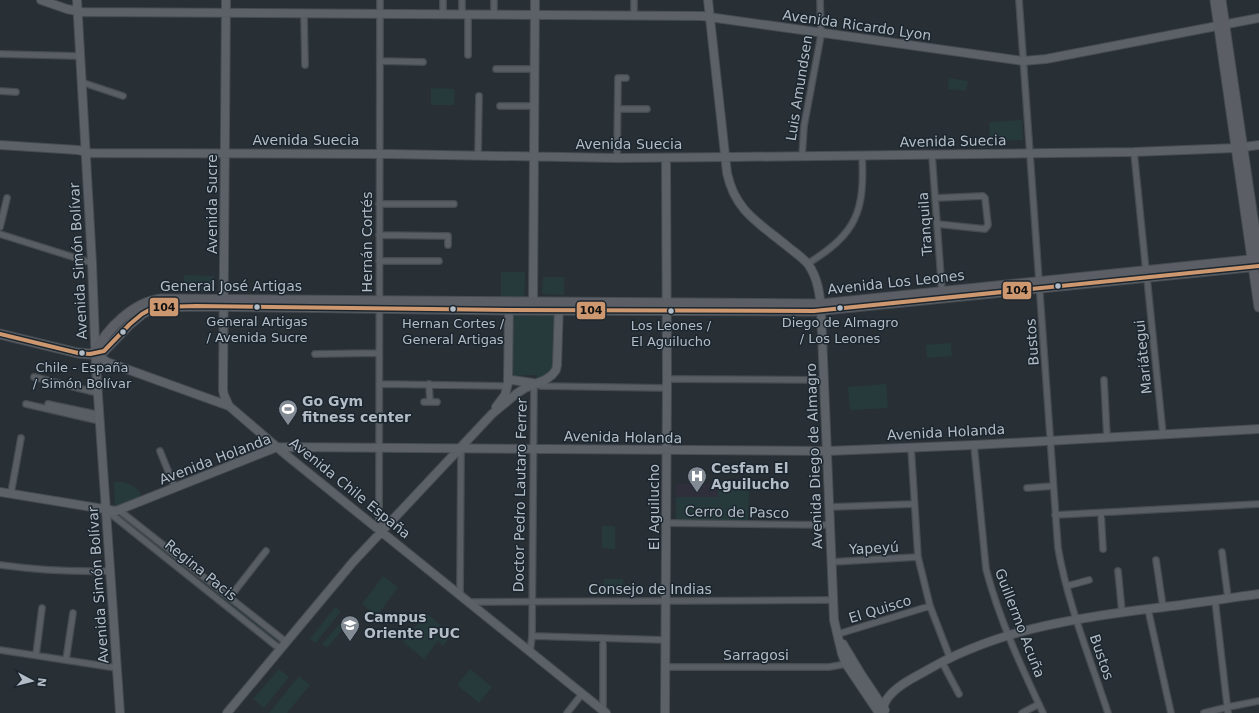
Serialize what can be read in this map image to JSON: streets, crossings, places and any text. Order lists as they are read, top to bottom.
{
  "streets": {
    "main road": ["Avenida Los Leones", "General José Artigas"],
    "street": [
      "Avenida Ricardo Lyon",
      "Luis Amundsen",
      "Avenida Suecia",
      "Avenida Sucre",
      "Tranquila",
      "Hernán Cortés",
      "Avenida Simón Bolívar",
      "Bustos",
      "Mariátegui",
      "Avenida Holanda",
      "Avenida Diego de Almagro",
      "Avenida Chile España",
      "Doctor Pedro Lautaro Ferrer",
      "El Aguilucho",
      "Cerro de Pasco",
      "Yapeyú",
      "Regina Pacis",
      "Consejo de Indias",
      "El Quisco",
      "Guillermo Acuña",
      "Sarragosi"
    ]
  },
  "crossings": [
    ["Avenida Ricardo Lyon", "Luis Amundsen"],
    ["Avenida Ricardo Lyon", "Avenida Sucre"],
    ["Avenida Ricardo Lyon", "Hernán Cortés"],
    ["Avenida Ricardo Lyon", "Avenida Simón Bolívar"],
    ["Avenida Ricardo Lyon", "Bustos"],
    ["Avenida Ricardo Lyon", "Avenida Diego de Almagro"],
    ["Luis Amundsen", "Avenida Suecia"],
    ["Avenida Suecia", "Avenida Sucre"],
    ["Avenida Suecia", "Tranquila"],
    ["Avenida Suecia", "Hernán Cortés"],
    ["Avenida Suecia", "Avenida Simón Bolívar"],
    ["Avenida Suecia", "Bustos"],
    ["Avenida Suecia", "Mariátegui"],
    ["Avenida Suecia", "Avenida Diego de Almagro"],
    ["Avenida Suecia", "El Aguilucho"],
    ["Avenida Sucre", "General José Artigas"],
    ["Avenida Sucre", "Avenida Chile España"],
    ["Tranquila", "Avenida Los Leones"],
    ["Hernán Cortés", "General José Artigas"],
    ["Hernán Cortés", "Avenida Holanda"],
    ["Hernán Cortés", "Avenida Chile España"],
    ["Avenida Simón Bolívar", "General José Artigas"],
    ["Avenida Simón Bolívar", "Avenida Holanda"],
    ["Avenida Simón Bolívar", "Avenida Chile España"],
    ["Avenida Simón Bolívar", "Regina Pacis"],
    ["Avenida Los Leones", "General José Artigas"],
    ["Avenida Los Leones", "Bustos"],
    ["Avenida Los Leones", "Mariátegui"],
    ["Avenida Los Leones", "Avenida Diego de Almagro"],
    ["Avenida Los Leones", "Doctor Pedro Lautaro Ferrer"],
    ["Avenida Los Leones", "El Aguilucho"],
    ["General José Artigas", "Avenida Chile España"],
    ["General José Artigas", "Doctor Pedro Lautaro Ferrer"],
    ["Bustos", "Avenida Holanda"],
    ["Mariátegui", "Avenida Holanda"],
    ["Avenida Holanda", "Avenida Diego de Almagro"],
    ["Avenida Holanda", "Avenida Chile España"],
    ["Avenida Holanda", "Doctor Pedro Lautaro Ferrer"],
    ["Avenida Holanda", "El Aguilucho"],
    ["Avenida Holanda", "Regina Pacis"],
    ["Avenida Holanda", "Guillermo Acuña"],
    ["Avenida Diego de Almagro", "Cerro de Pasco"],
    ["Avenida Diego de Almagro", "Yapeyú"],
    ["Avenida Diego de Almagro", "Consejo de Indias"],
    ["Avenida Diego de Almagro", "El Quisco"],
    ["Avenida Diego de Almagro", "Sarragosi"],
    ["Avenida Chile España", "Doctor Pedro Lautaro Ferrer"],
    ["Avenida Chile España", "Consejo de Indias"],
    ["Doctor Pedro Lautaro Ferrer", "Consejo de Indias"],
    ["El Aguilucho", "Cerro de Pasco"],
    ["El Aguilucho", "Consejo de Indias"],
    ["El Aguilucho", "Sarragosi"]
  ],
  "places": {
    "other": [
      "General Artigas / Avenida Sucre",
      "Diego de Almagro / Los Leones",
      "Hernan Cortes / General Artigas",
      "Los Leones / El Aguilucho",
      "Chile - España / Simón Bolívar"
    ],
    "sports": ["Go Gym fitness center"],
    "hospital": ["Cesfam El Aguilucho"],
    "school or university": ["Campus Oriente PUC"]
  },
  "lines": ["transit line 104"],
  "north": "right"
}
